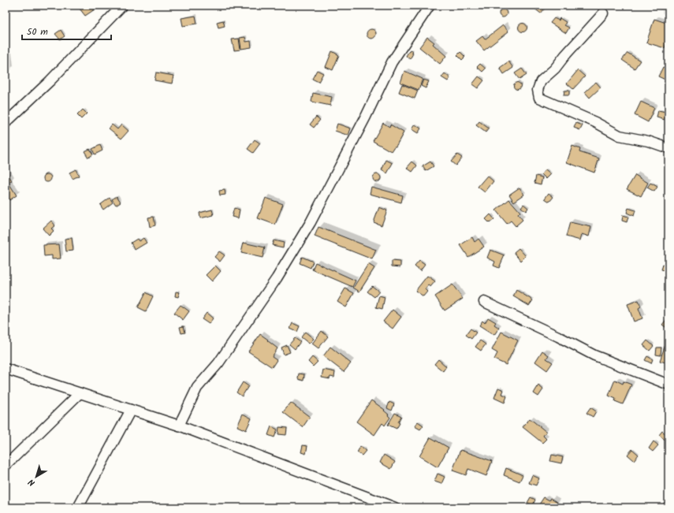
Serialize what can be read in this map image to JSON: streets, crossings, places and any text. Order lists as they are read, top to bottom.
{
  "scale_bar": "50 m",
  "north": "bottom left"
}
